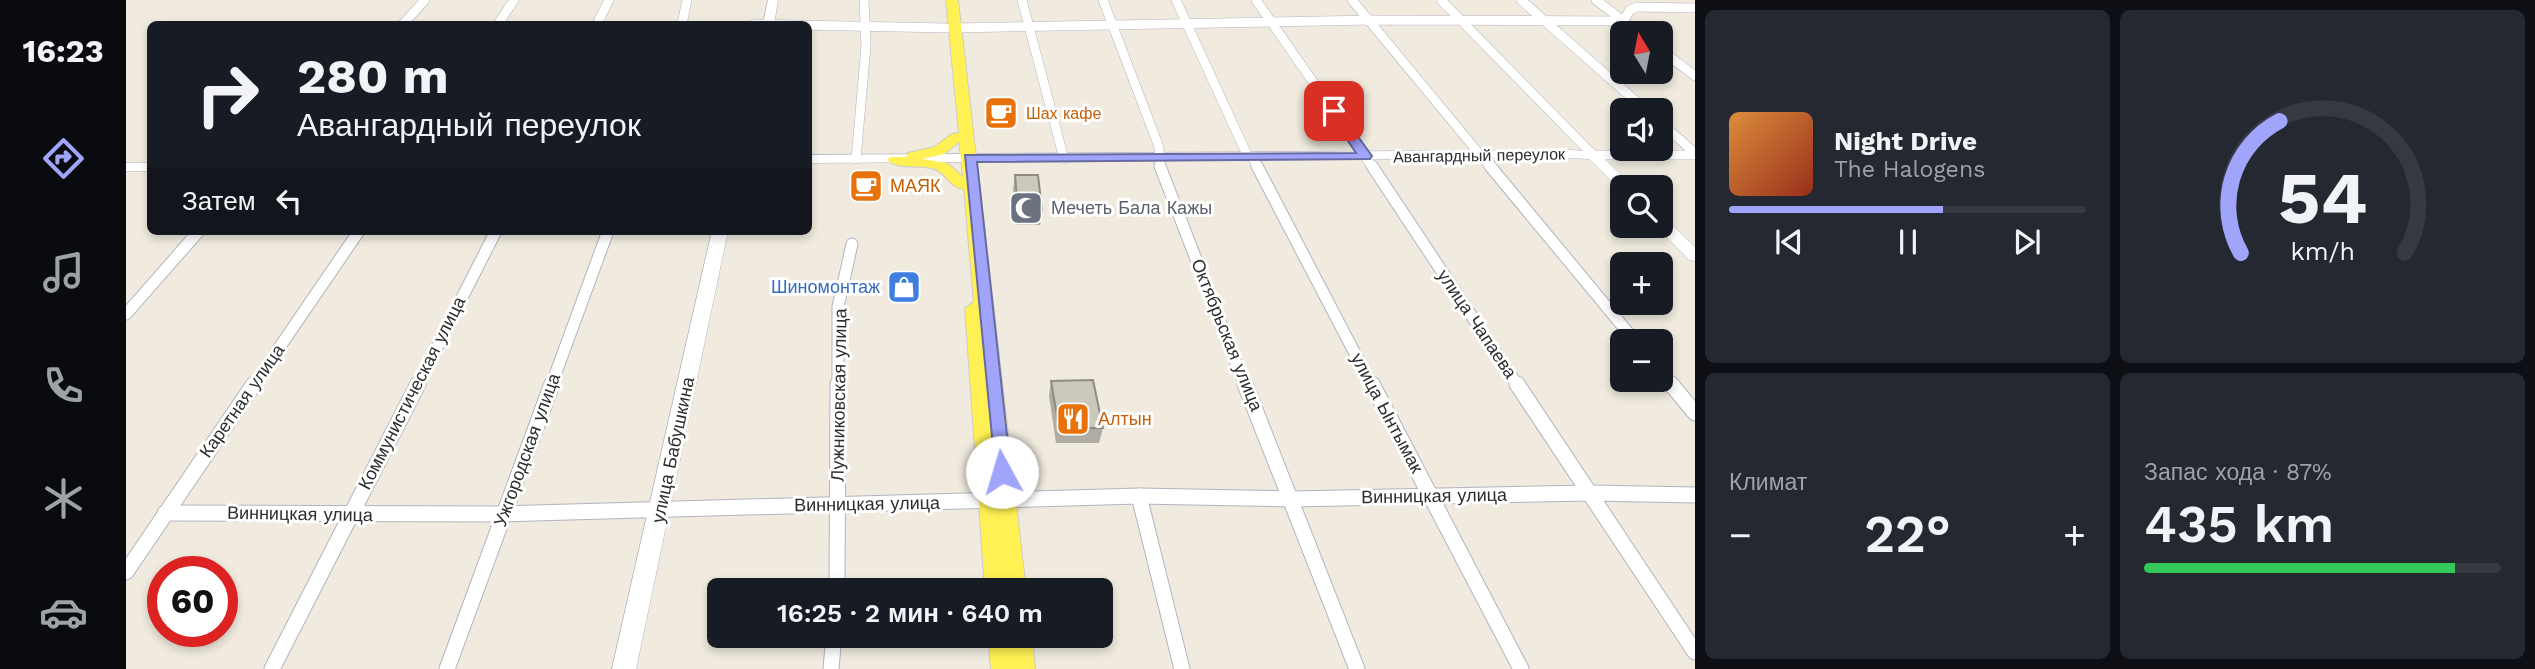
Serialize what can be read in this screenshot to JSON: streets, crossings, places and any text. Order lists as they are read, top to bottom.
{
  "streets": {
    "main road": ["Авангардный переулок", "улица Бабушкина"],
    "street": [
      "улица Чапаева",
      "Октябрьская улица",
      "Коммунистическая улица",
      "Лужниковская улица",
      "Каретная улица",
      "улица Ынтымак",
      "Ужгородская улица",
      "Винницкая улица"
    ]
  },
  "crossings": [
    ["Авангардный переулок", "улица Чапаева"],
    ["Авангардный переулок", "Октябрьская улица"],
    ["Авангардный переулок", "улица Ынтымак"],
    ["улица Чапаева", "Винницкая улица"],
    ["Октябрьская улица", "Винницкая улица"],
    ["Коммунистическая улица", "Винницкая улица"],
    ["Лужниковская улица", "Винницкая улица"],
    ["Каретная улица", "Винницкая улица"],
    ["улица Ынтымак", "Винницкая улица"],
    ["Ужгородская улица", "Винницкая улица"],
    ["улица Бабушкина", "Винницкая улица"]
  ],
  "places": {
    "cafe": ["Шах кафе", "МАЯК"],
    "mosque": ["Мечеть Бала Кажы"],
    "shop": ["Шиномонтаж"],
    "restaurant": ["Алтын"]
  },
  "north": "top",
  "page": {
    "tabs": "16:23",
    "map_buttons": ["+", "−"],
    "turn": ["280 m", "Авангардный переулок"],
    "song": ["Night Drive", "The Halogens"],
    "then": "Затем",
    "tile": [
      "Климат",
      ["Запас хода · 87%", "435 km"]
    ],
    "heat": ["−", "22°", "+"],
    "limit": "60",
    "trip": "16:25 · 2 мин · 640 m",
    "gauge": ["54", "km/h"]
  }
}
